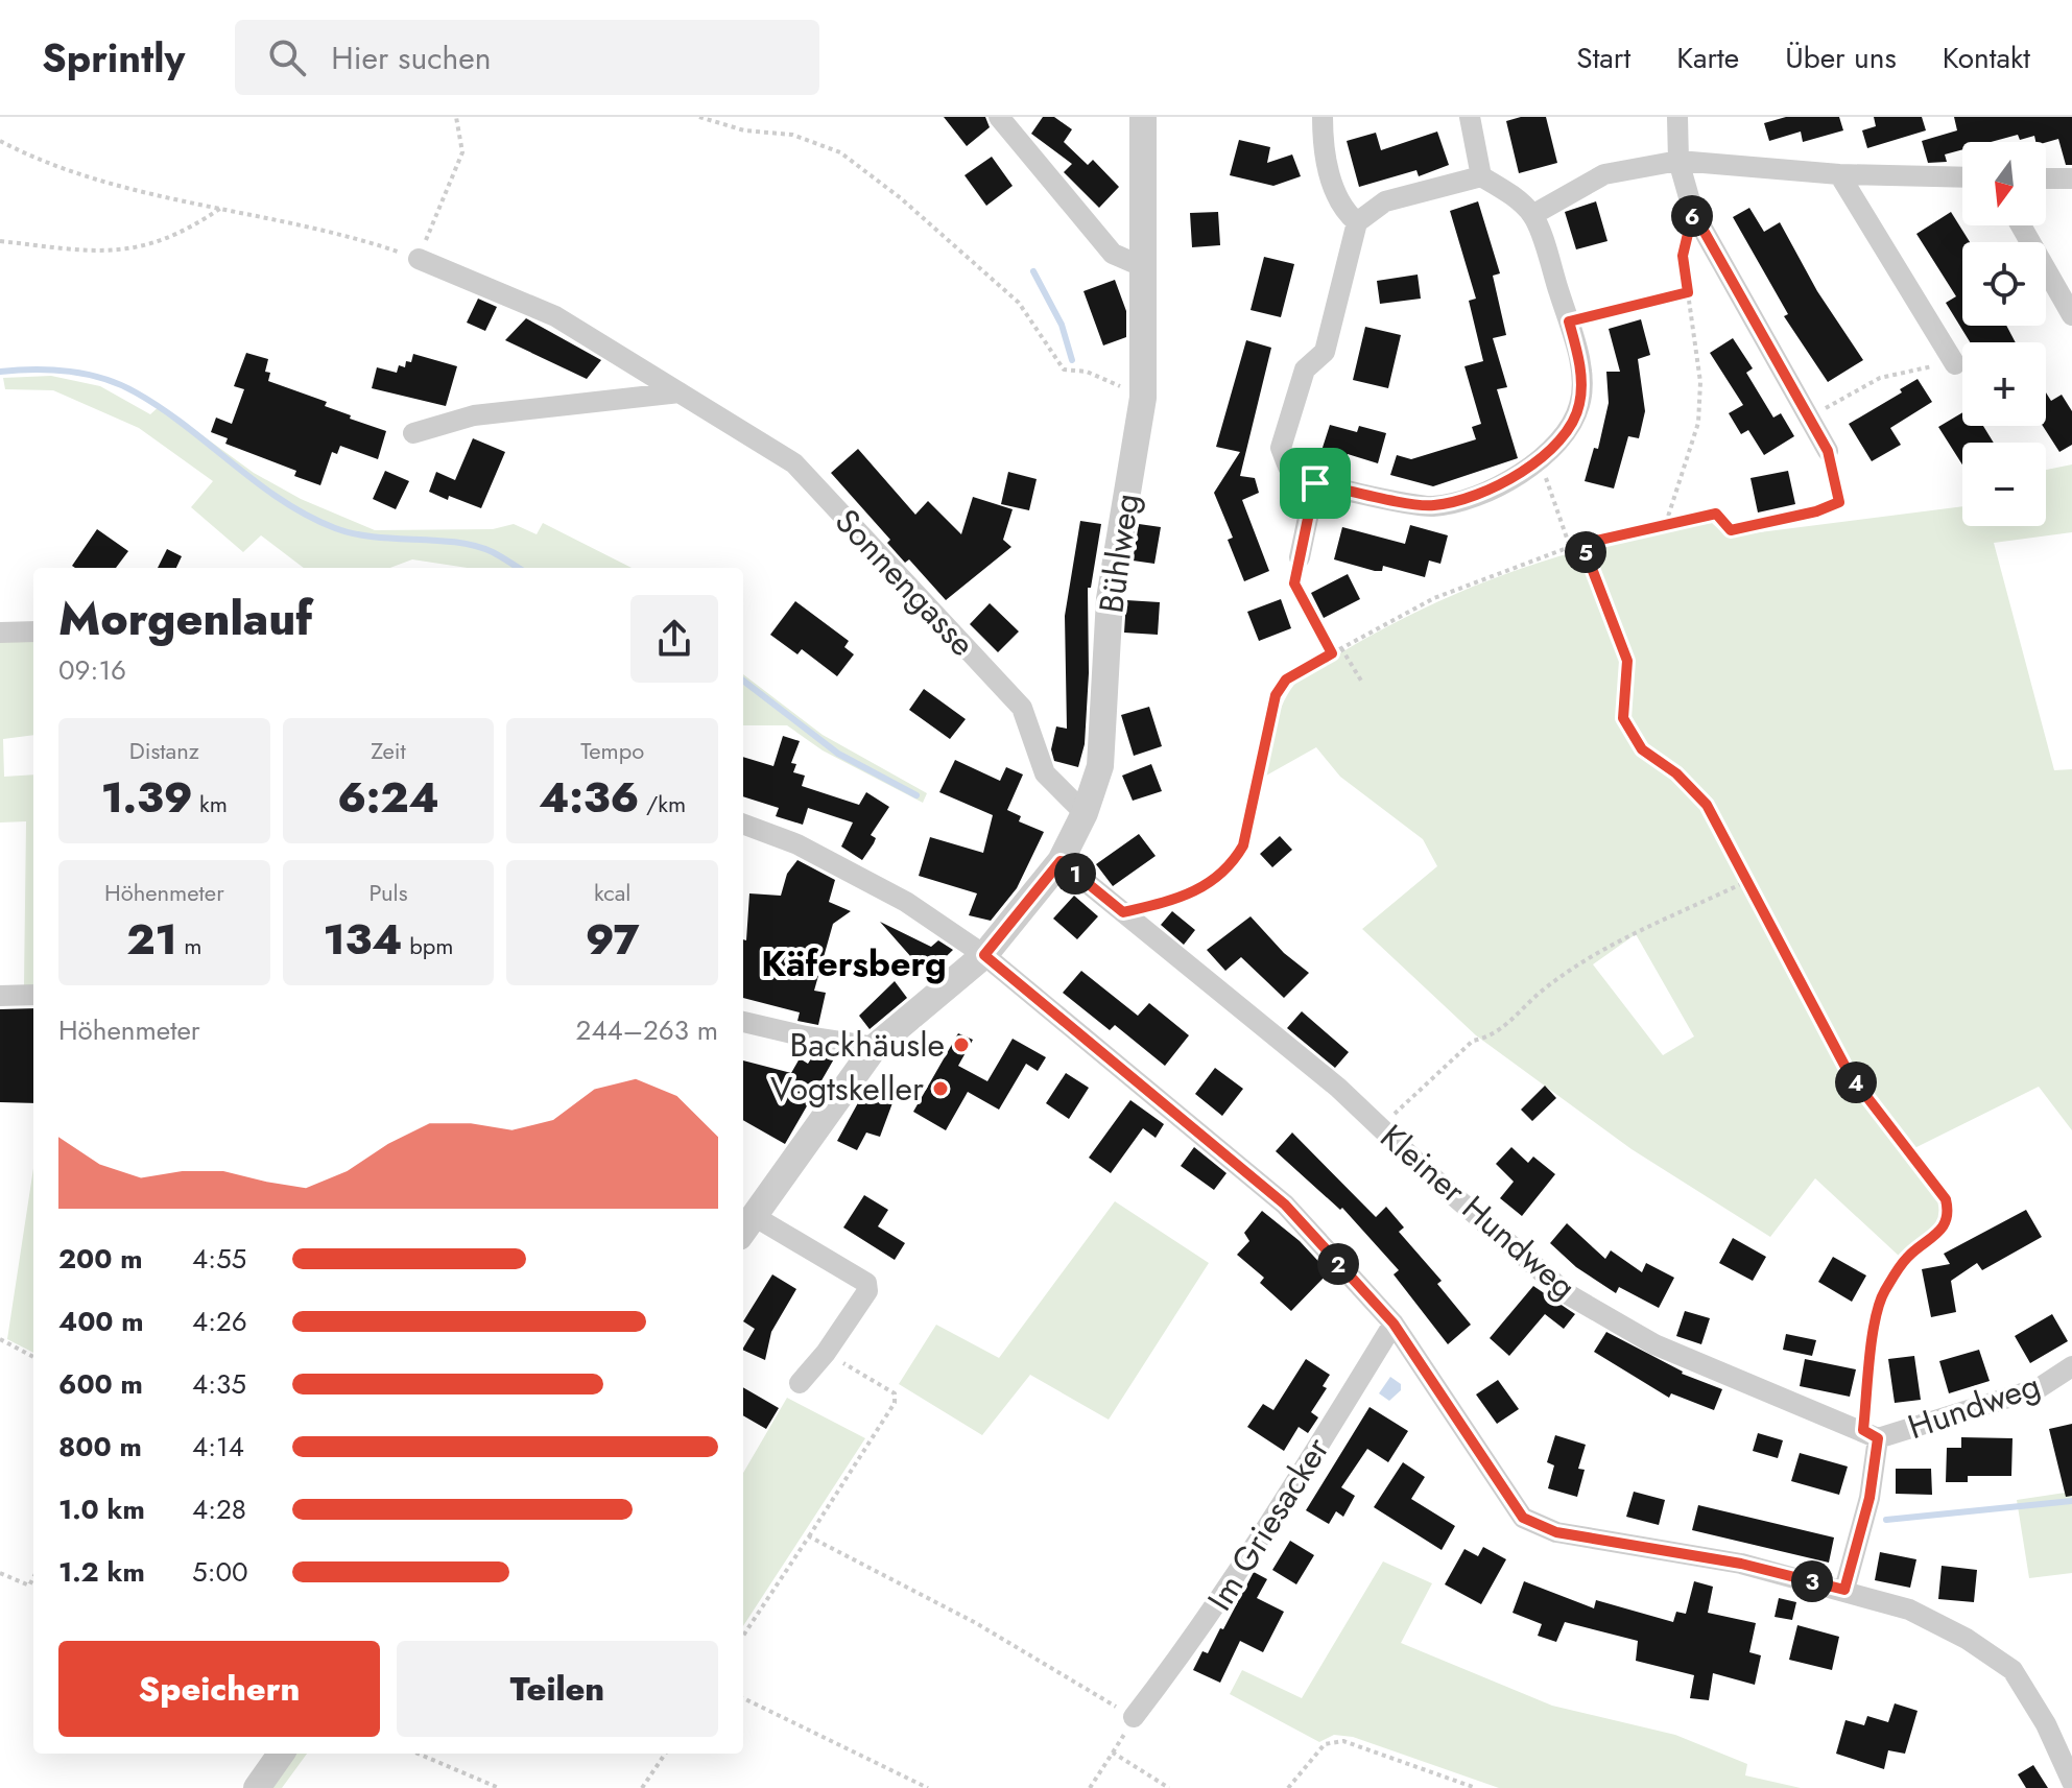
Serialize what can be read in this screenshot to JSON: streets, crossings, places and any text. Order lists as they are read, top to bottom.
{
  "streets": {
    "street": [
      "Bühlweg",
      "Sonnengasse",
      "Kleiner Hundweg",
      "Hundweg",
      "Im Griesacker"
    ]
  },
  "crossings": [
    ["Bühlweg", "Sonnengasse"],
    ["Bühlweg", "Kleiner Hundweg"],
    ["Kleiner Hundweg", "Hundweg"]
  ],
  "districts": ["Käfersberg"],
  "places": ["Backhäusle", "Vogtskeller"],
  "north": "bottom",
  "page": {
    "header": "Sprintly",
    "search": "Hier suchen",
    "nav": [
      "Start",
      "Karte",
      "Über uns",
      "Kontakt"
    ],
    "map_buttons": ["+", "−"],
    "pins": [
      "6",
      "5",
      "1",
      "4",
      "2",
      "3"
    ],
    "heading": ["Morgenlauf", "09:16"],
    "stats": [
      ["Distanz", "1.39 km"],
      ["Zeit", "6:24"],
      ["Tempo", "4:36 /km"],
      ["Höhenmeter", "21 m"],
      ["Puls", "134 bpm"],
      ["kcal", "97"]
    ],
    "chart": ["Höhenmeter", "244–263 m"],
    "list": [
      {
        "name": "200 m",
        "note": "4:55"
      },
      {
        "name": "400 m",
        "note": "4:26"
      },
      {
        "name": "600 m",
        "note": "4:35"
      },
      {
        "name": "800 m",
        "note": "4:14"
      },
      {
        "name": "1.0 km",
        "note": "4:28"
      },
      {
        "name": "1.2 km",
        "note": "5:00"
      }
    ],
    "buttons": ["Speichern", "Teilen"]
  }
}
